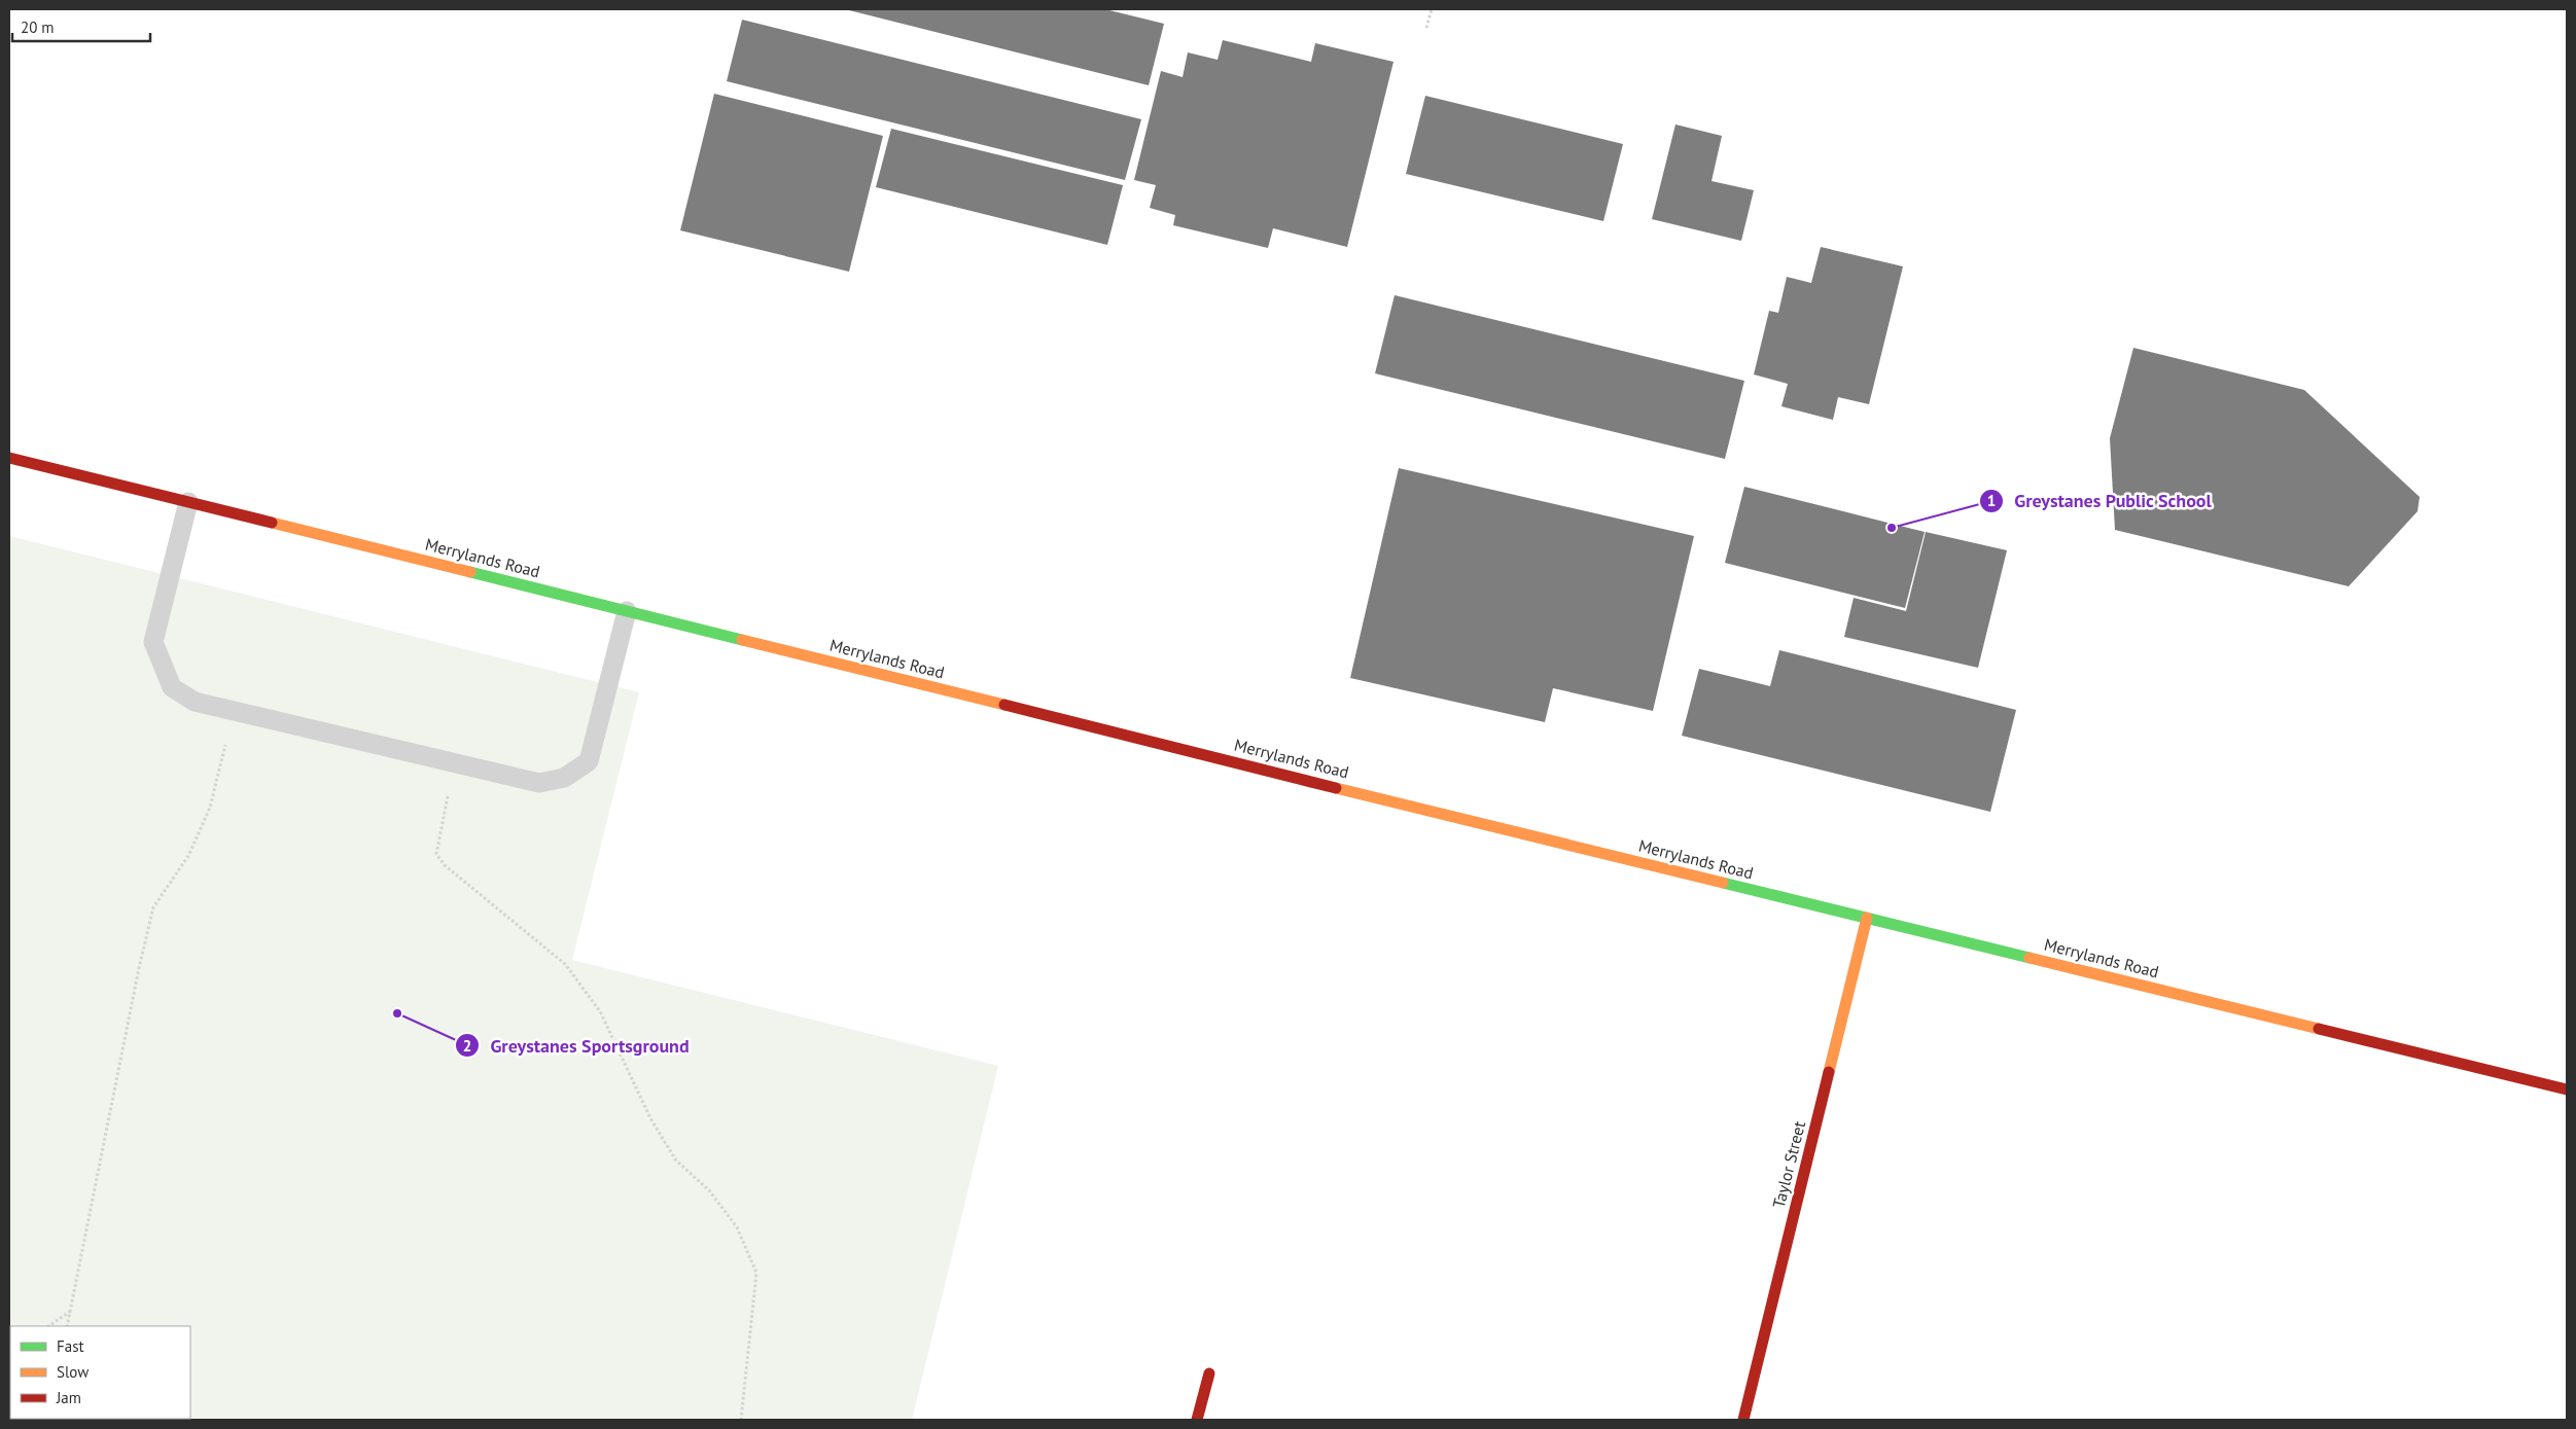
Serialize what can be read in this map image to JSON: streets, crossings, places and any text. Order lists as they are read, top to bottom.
{
  "streets": {
    "main road": ["Merrylands Road", "Taylor Street"]
  },
  "crossings": [
    ["Merrylands Road", "Taylor Street"]
  ],
  "places": ["Greystanes Public School", "Greystanes Sportsground"],
  "legend": ["Fast", "Slow", "Jam"],
  "scale_bar": "20 m"
}
